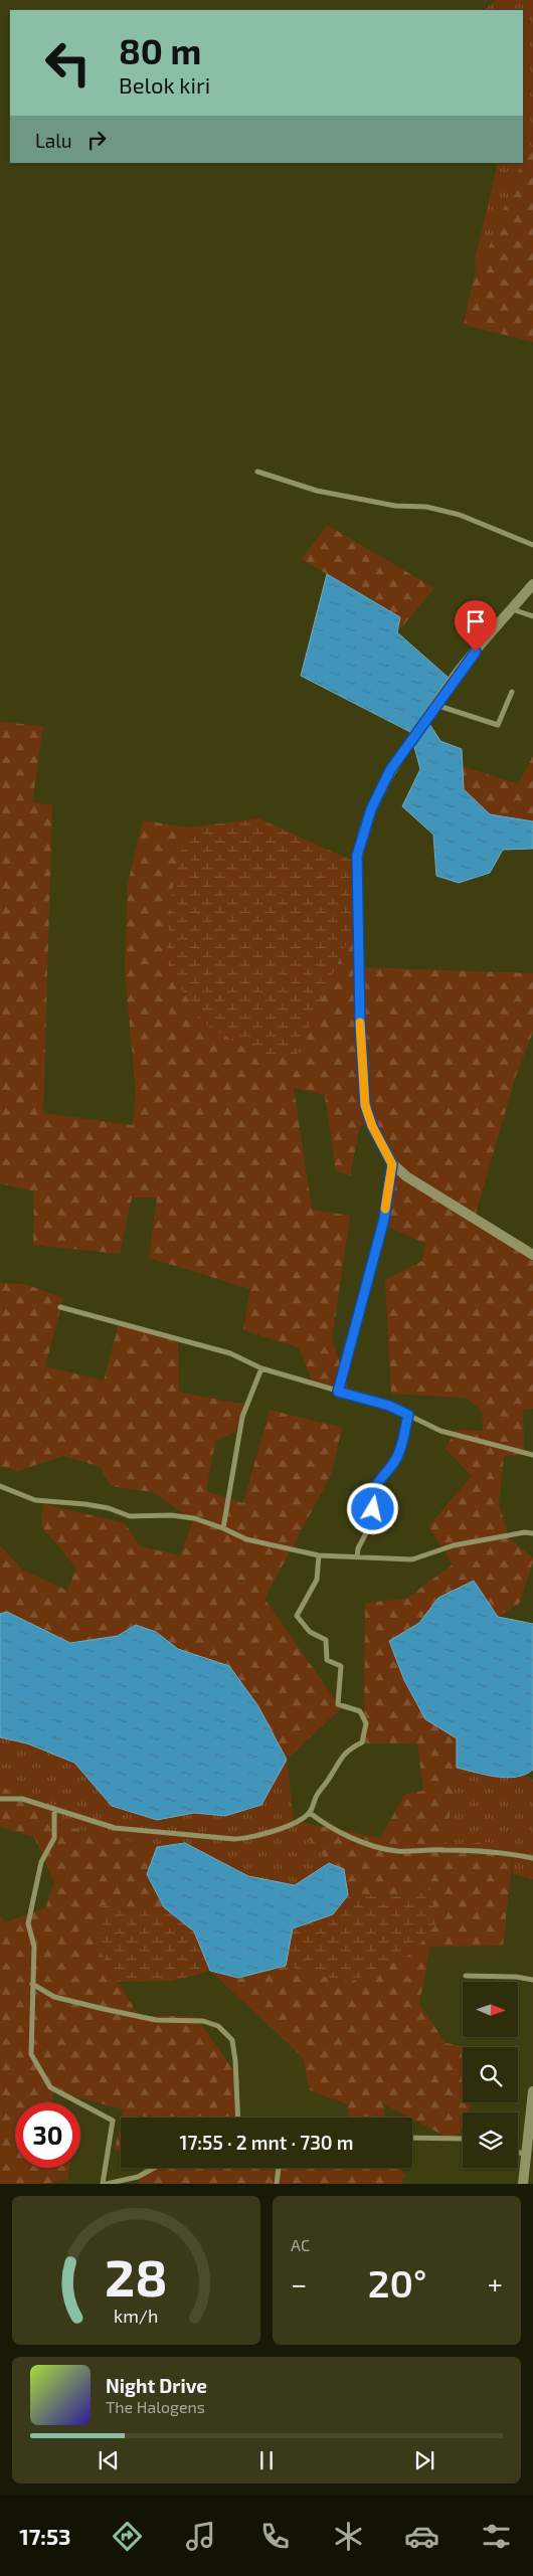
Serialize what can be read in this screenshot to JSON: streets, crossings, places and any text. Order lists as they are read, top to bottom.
{
  "north": "right",
  "page": {
    "turn": ["80 m", "Belok kiri"],
    "then": "Lalu",
    "limit": "30",
    "trip": "17:55 · 2 mnt · 730 m",
    "tile": "AC",
    "heat": ["−", "20°", "+"],
    "song": ["Night Drive", "The Halogens"],
    "tabs": "17:53",
    "gauge": ["28", "km/h"]
  }
}
